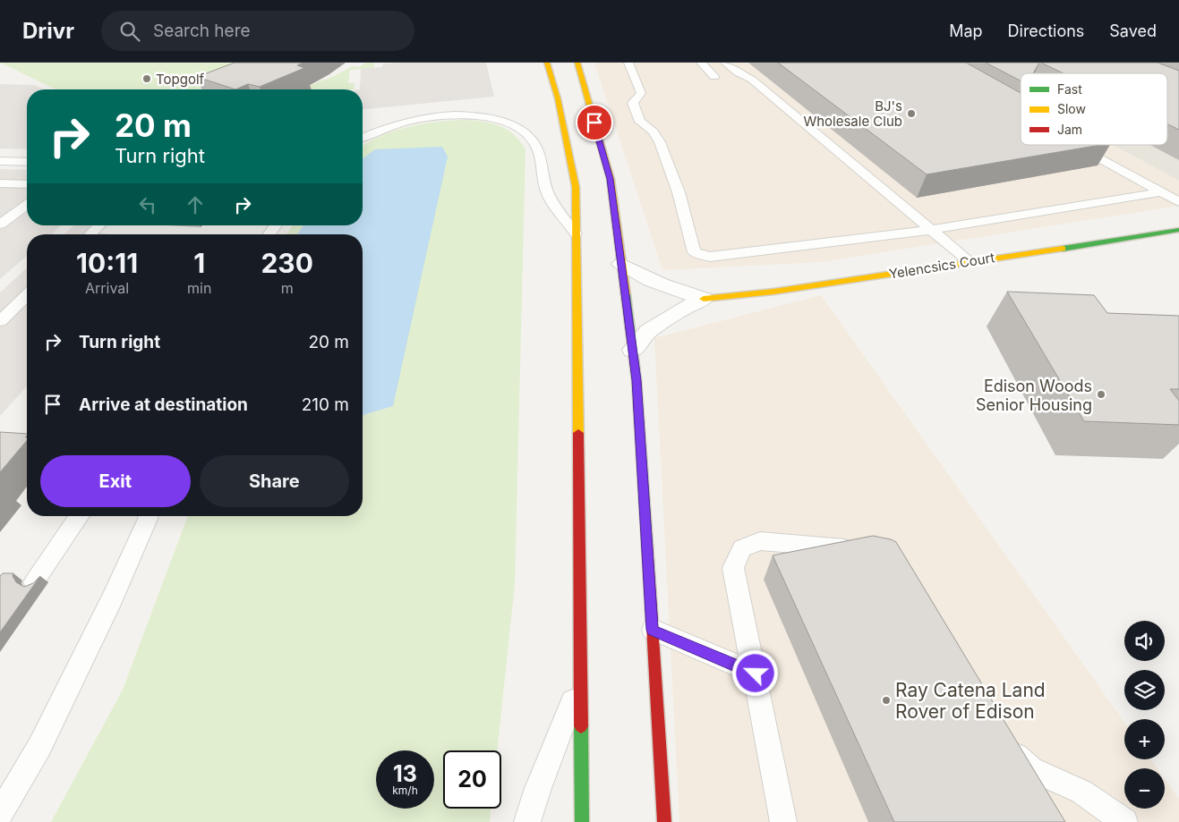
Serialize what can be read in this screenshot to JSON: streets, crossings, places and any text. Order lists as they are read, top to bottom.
{
  "streets": {
    "main road": ["Yelencsics Court"]
  },
  "places": [
    "Topgolf",
    "BJ's Wholesale Club",
    "Edison Woods Senior Housing",
    "Ray Catena Land Rover of Edison"
  ],
  "legend": ["Fast", "Slow", "Jam"],
  "page": {
    "header": "Drivr",
    "search": "Search here",
    "nav": ["Map", "Directions", "Saved"],
    "turn": ["20 m", "Turn right"],
    "eta": [
      "10:11",
      "Arrival",
      "1",
      "min",
      "230",
      "m"
    ],
    "list": [
      {
        "name": "Turn right",
        "value": "20 m"
      },
      {
        "name": "Arrive at destination",
        "value": "210 m"
      }
    ],
    "buttons": ["Exit", "Share"],
    "map_buttons": ["+", "−"],
    "speed": "13 km/h",
    "limit": "20"
  }
}
